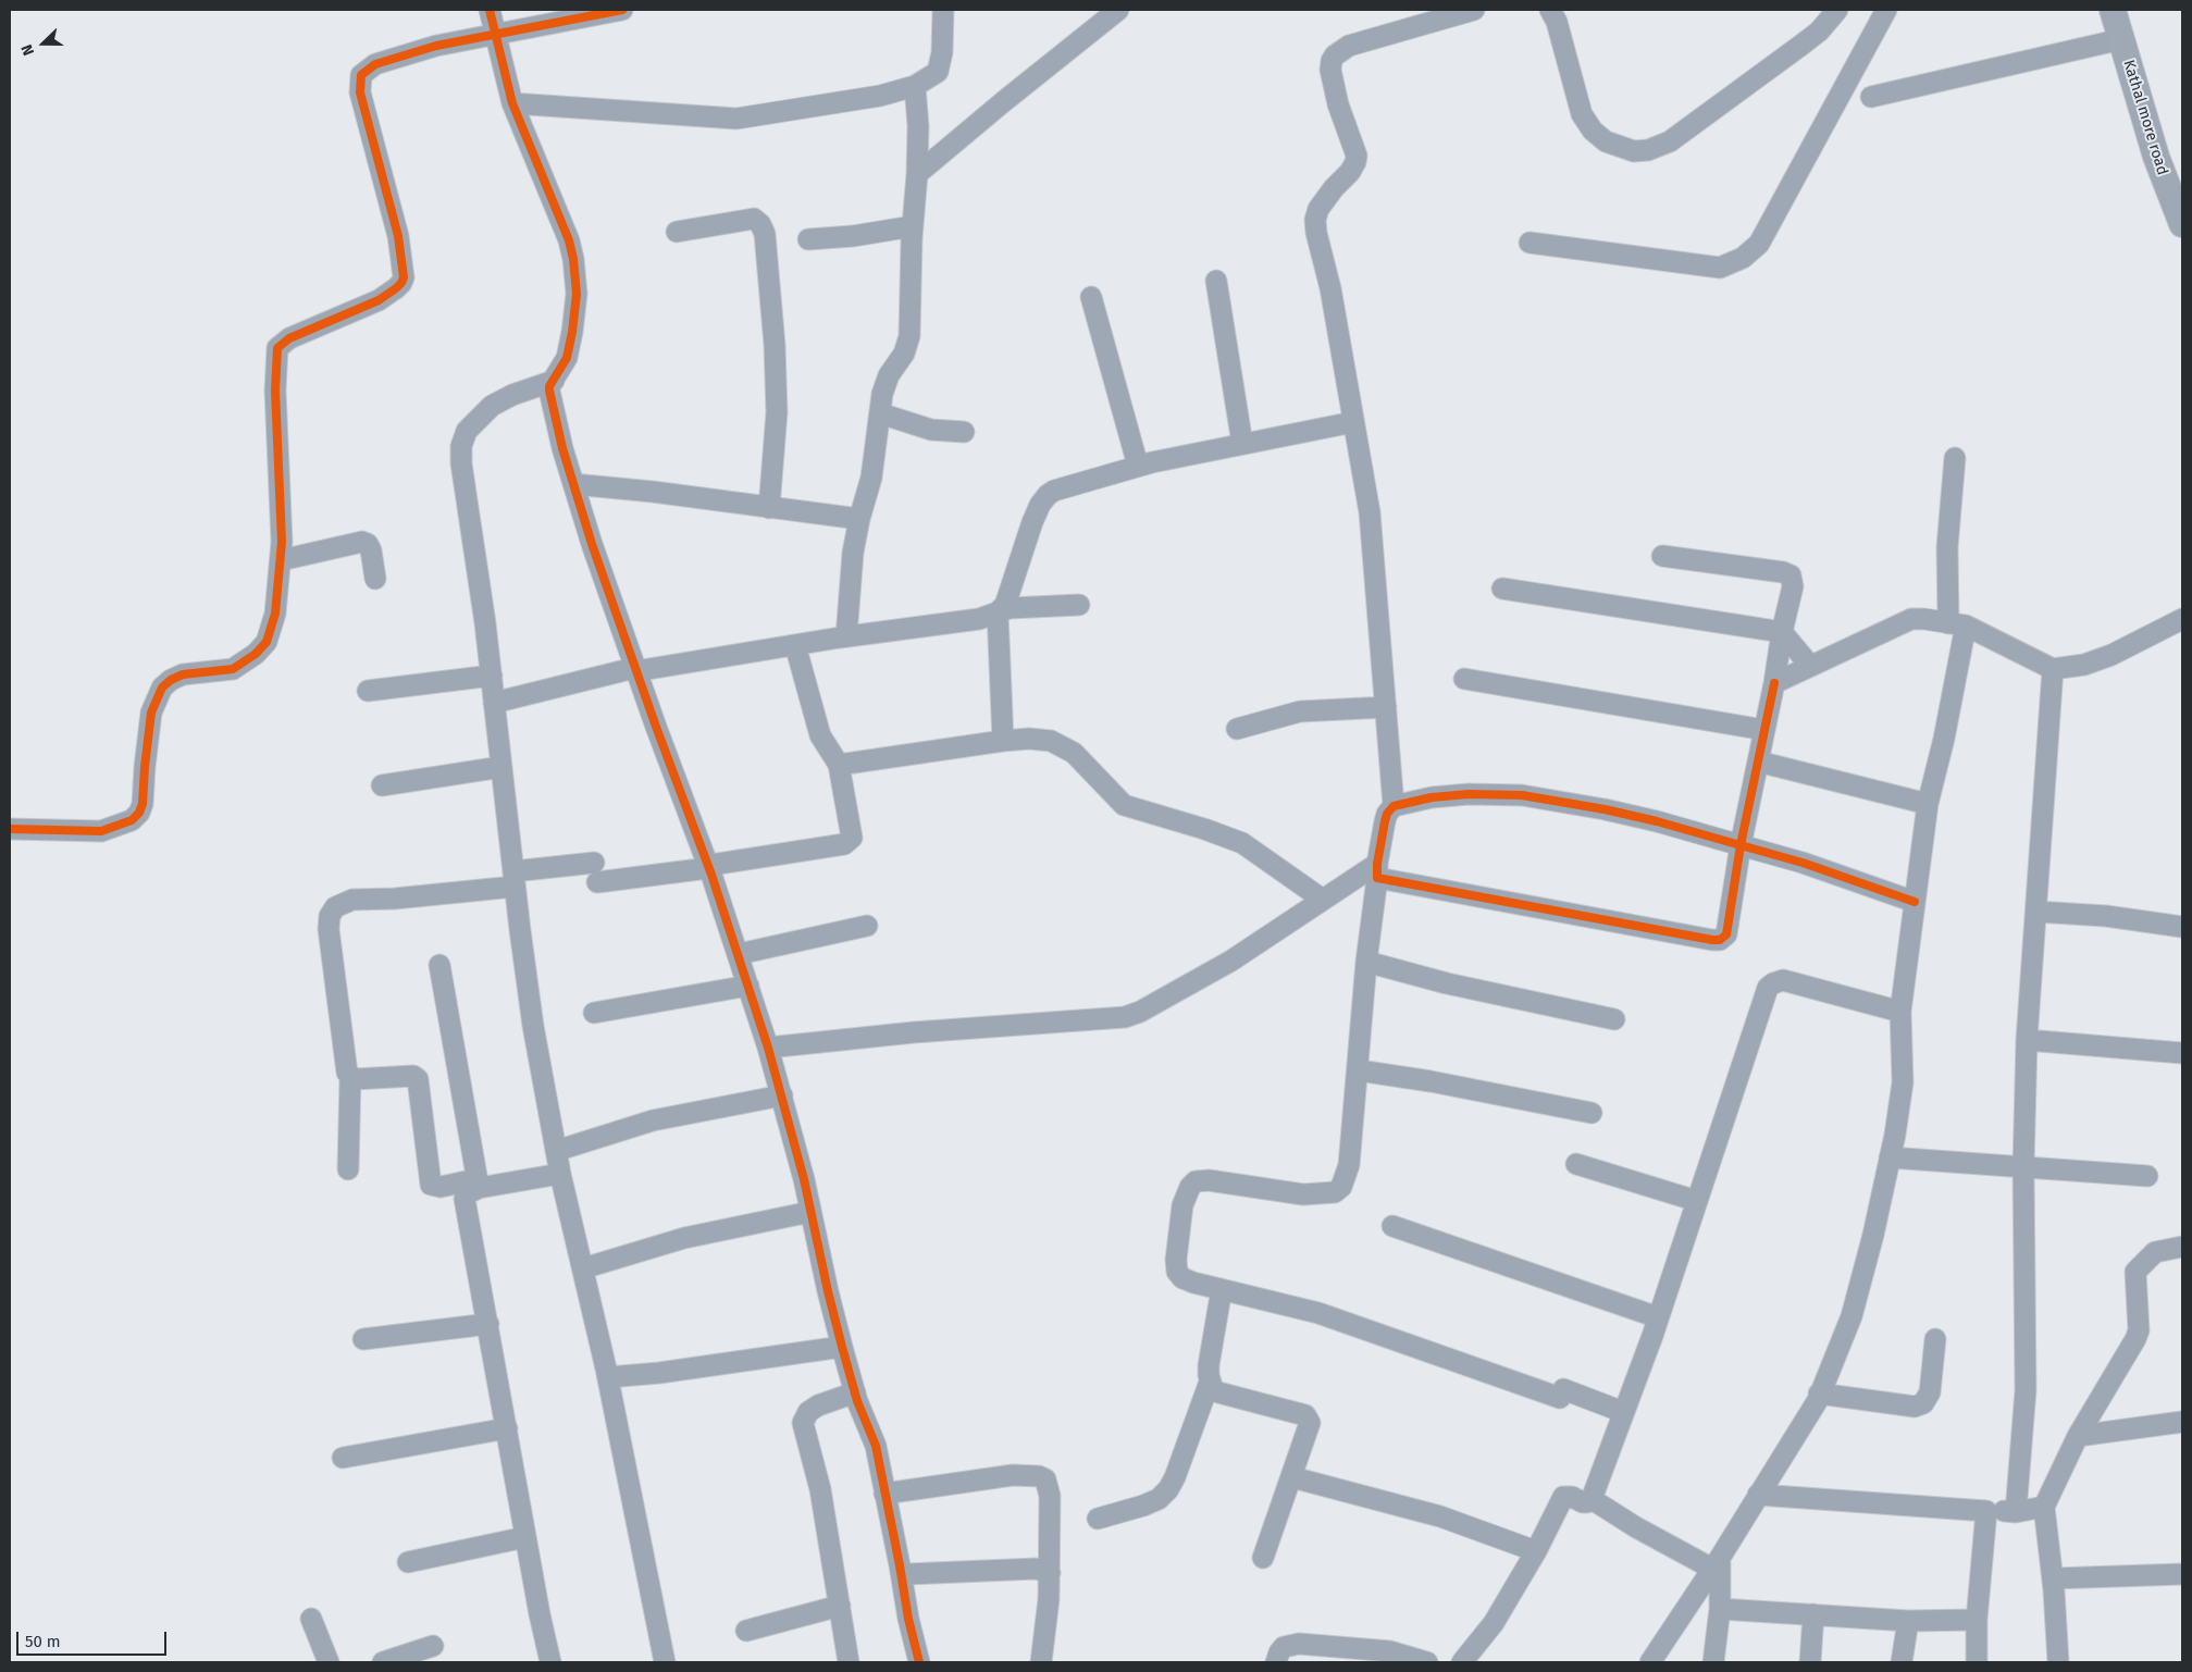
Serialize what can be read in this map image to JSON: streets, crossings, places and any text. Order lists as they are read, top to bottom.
{
  "streets": {
    "main road": ["Kathal more road"]
  },
  "scale_bar": "50 m",
  "north": "left"
}
